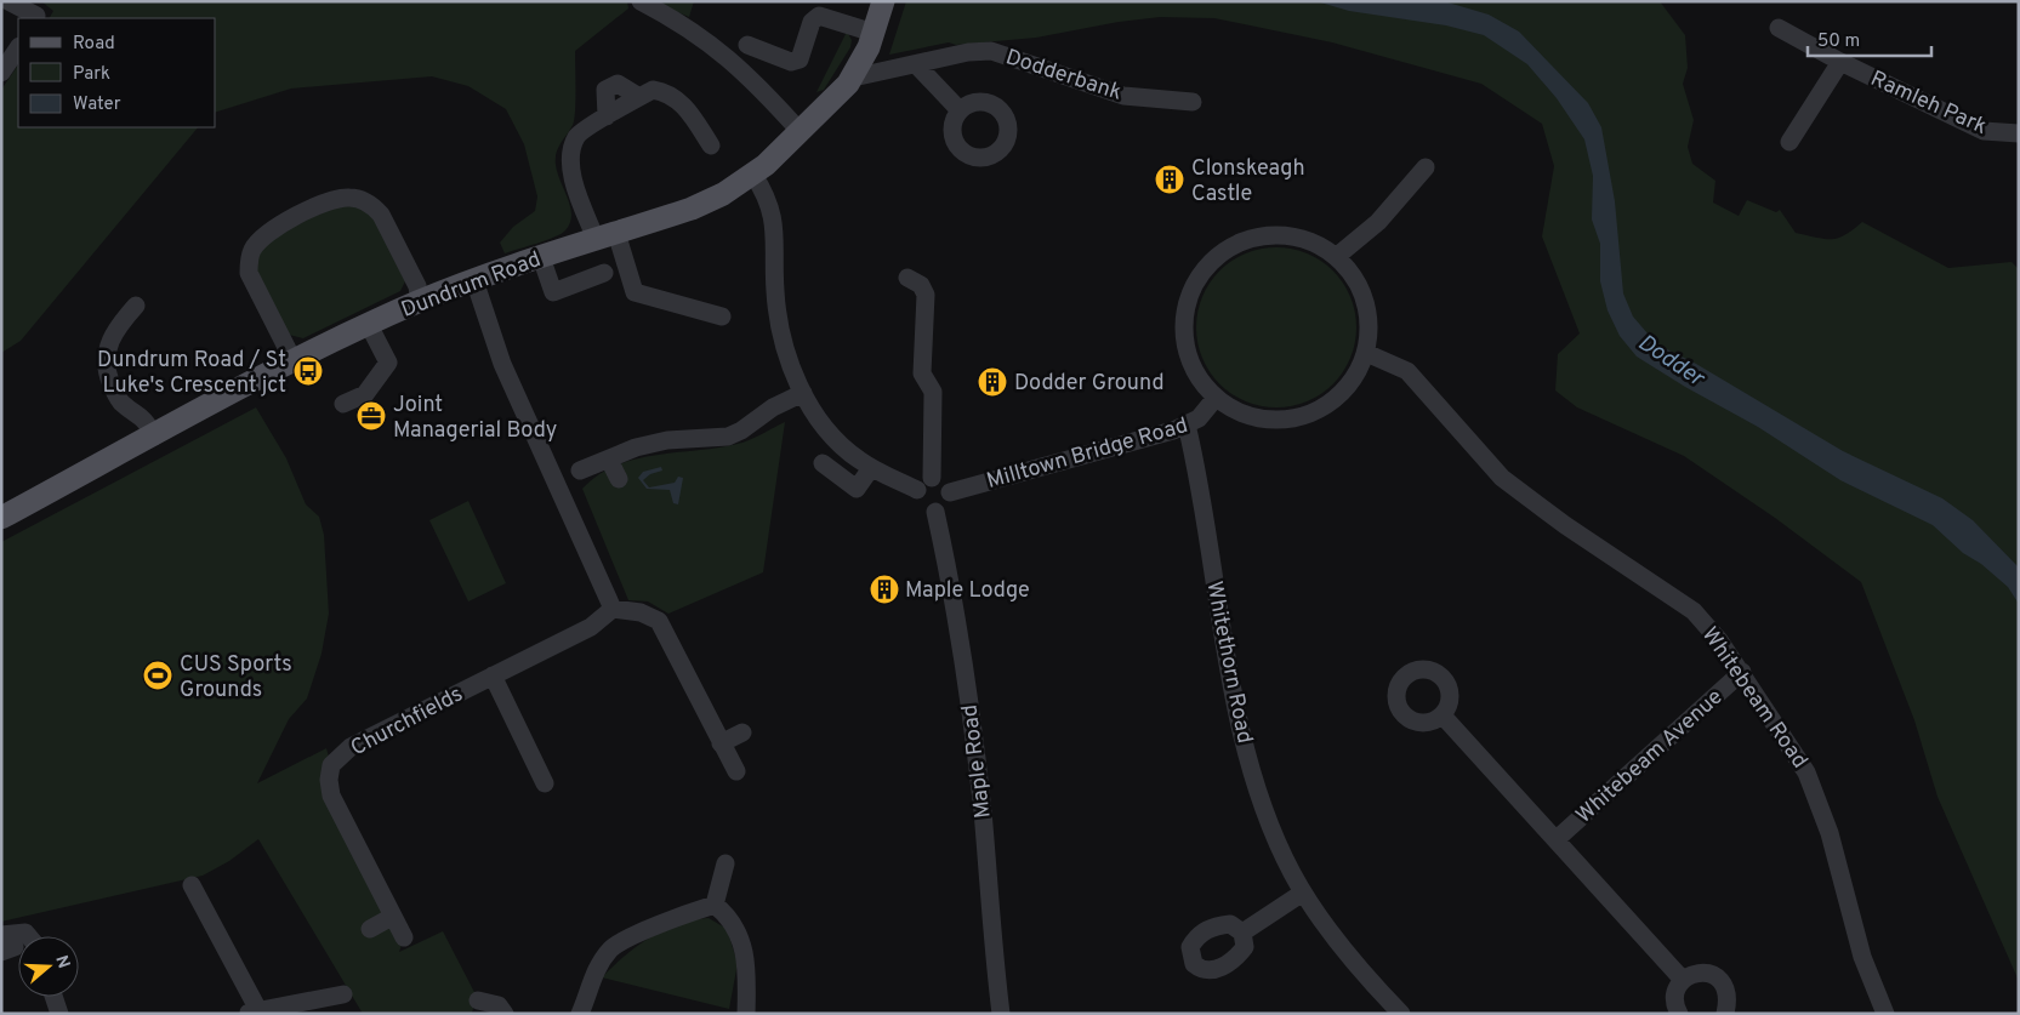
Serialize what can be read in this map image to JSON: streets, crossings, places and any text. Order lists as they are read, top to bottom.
{
  "streets": {
    "main road": ["Dundrum Road"],
    "street": [
      "Dodderbank",
      "Ramleh Park",
      "Milltown Bridge Road",
      "Whitethorn Road",
      "Whitebeam Road",
      "Churchfields",
      "Whitebeam Avenue",
      "Maple Road"
    ]
  },
  "crossings": [
    ["Dodderbank", "Dundrum Road"],
    ["Milltown Bridge Road", "Whitethorn Road"],
    ["Milltown Bridge Road", "Whitebeam Road"],
    ["Milltown Bridge Road", "Maple Road"],
    ["Whitebeam Road", "Whitebeam Avenue"]
  ],
  "water": ["Dodder"],
  "places": {
    "building": ["Clonskeagh Castle", "Dodder Ground", "Maple Lodge"],
    "bus stop": ["Dundrum Road / St Luke's Crescent jct"],
    "office": ["Joint Managerial Body"],
    "sports": ["CUS Sports Grounds"]
  },
  "legend": ["Road", "Park", "Water"],
  "scale_bar": "50 m",
  "north": "right"
}
